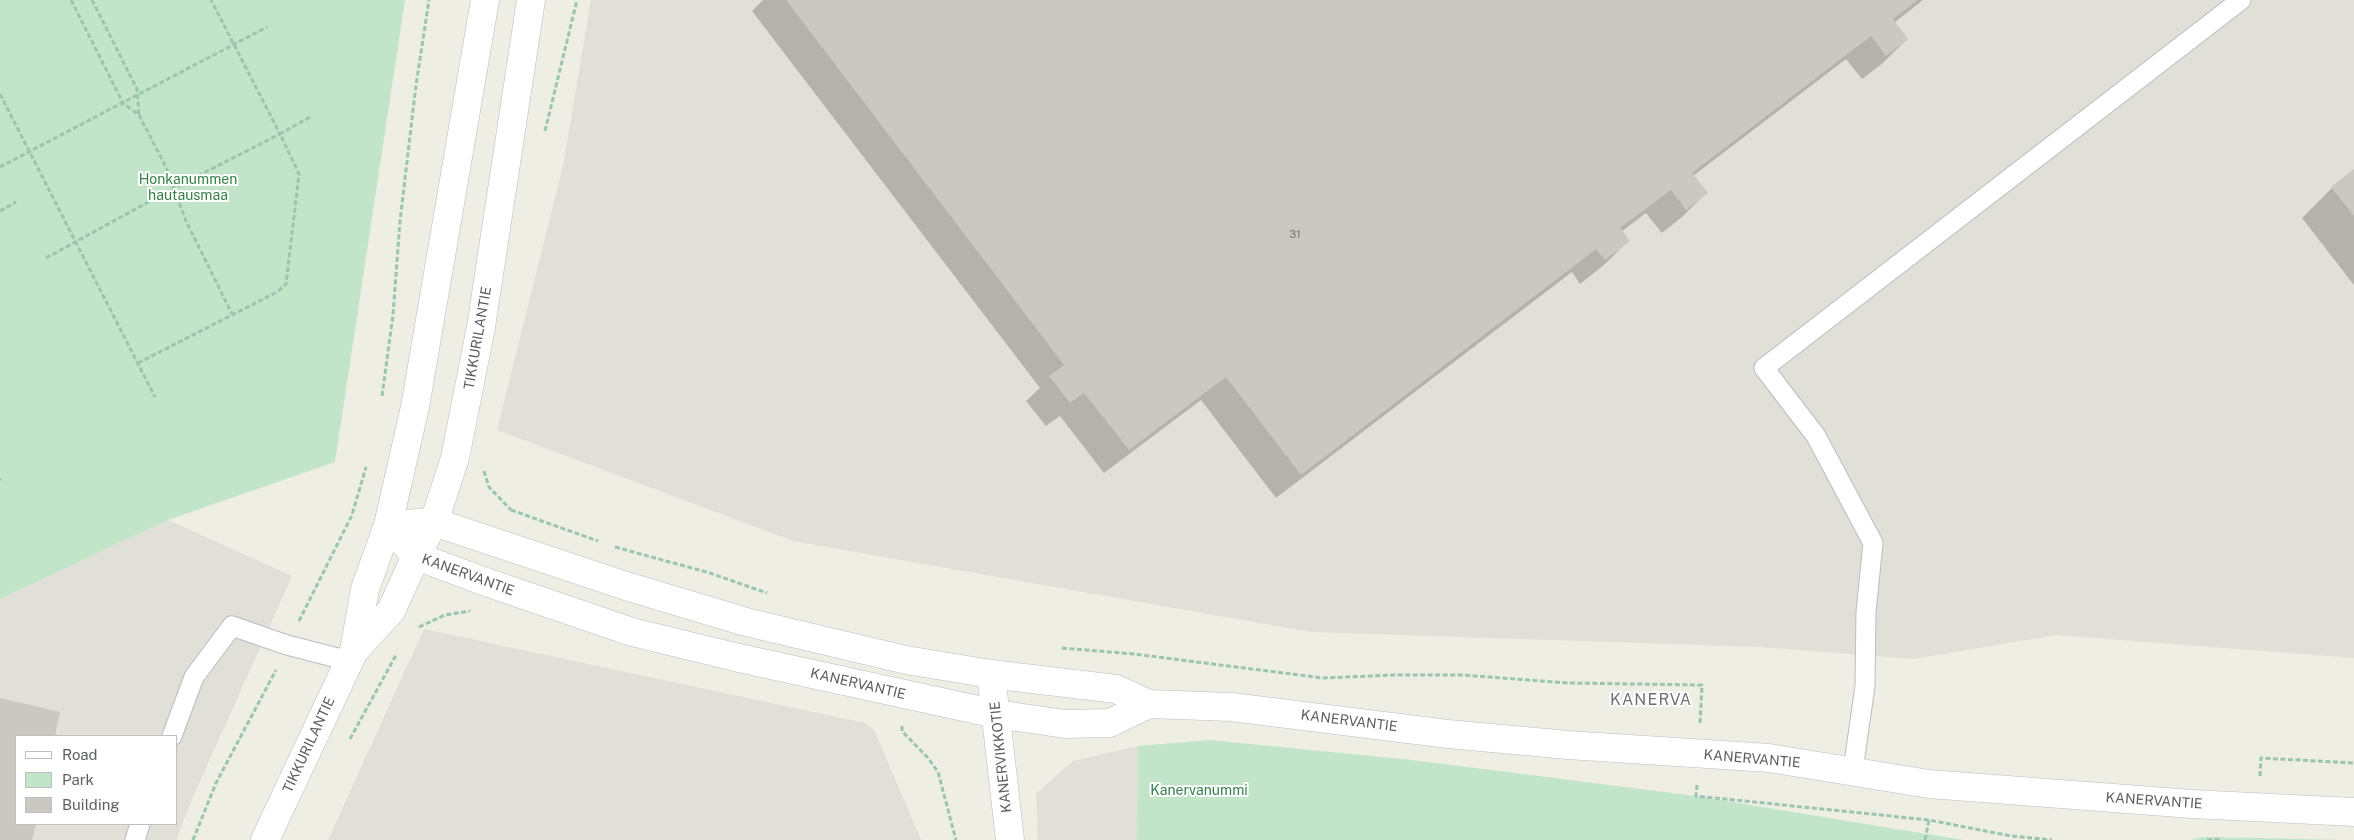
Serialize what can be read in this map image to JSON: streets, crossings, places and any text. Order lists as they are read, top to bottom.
{
  "streets": {
    "street": ["TIKKURILANTIE", "KANERVANTIE", "KANERVIKKOTIE"]
  },
  "crossings": [
    ["TIKKURILANTIE", "KANERVANTIE"],
    ["KANERVANTIE", "KANERVIKKOTIE"]
  ],
  "districts": ["KANERVA"],
  "parks": ["Honkanummen hautausmaa", "Kanervanummi"],
  "house_numbers": ["31"],
  "legend": ["Road", "Park", "Building"]
}
